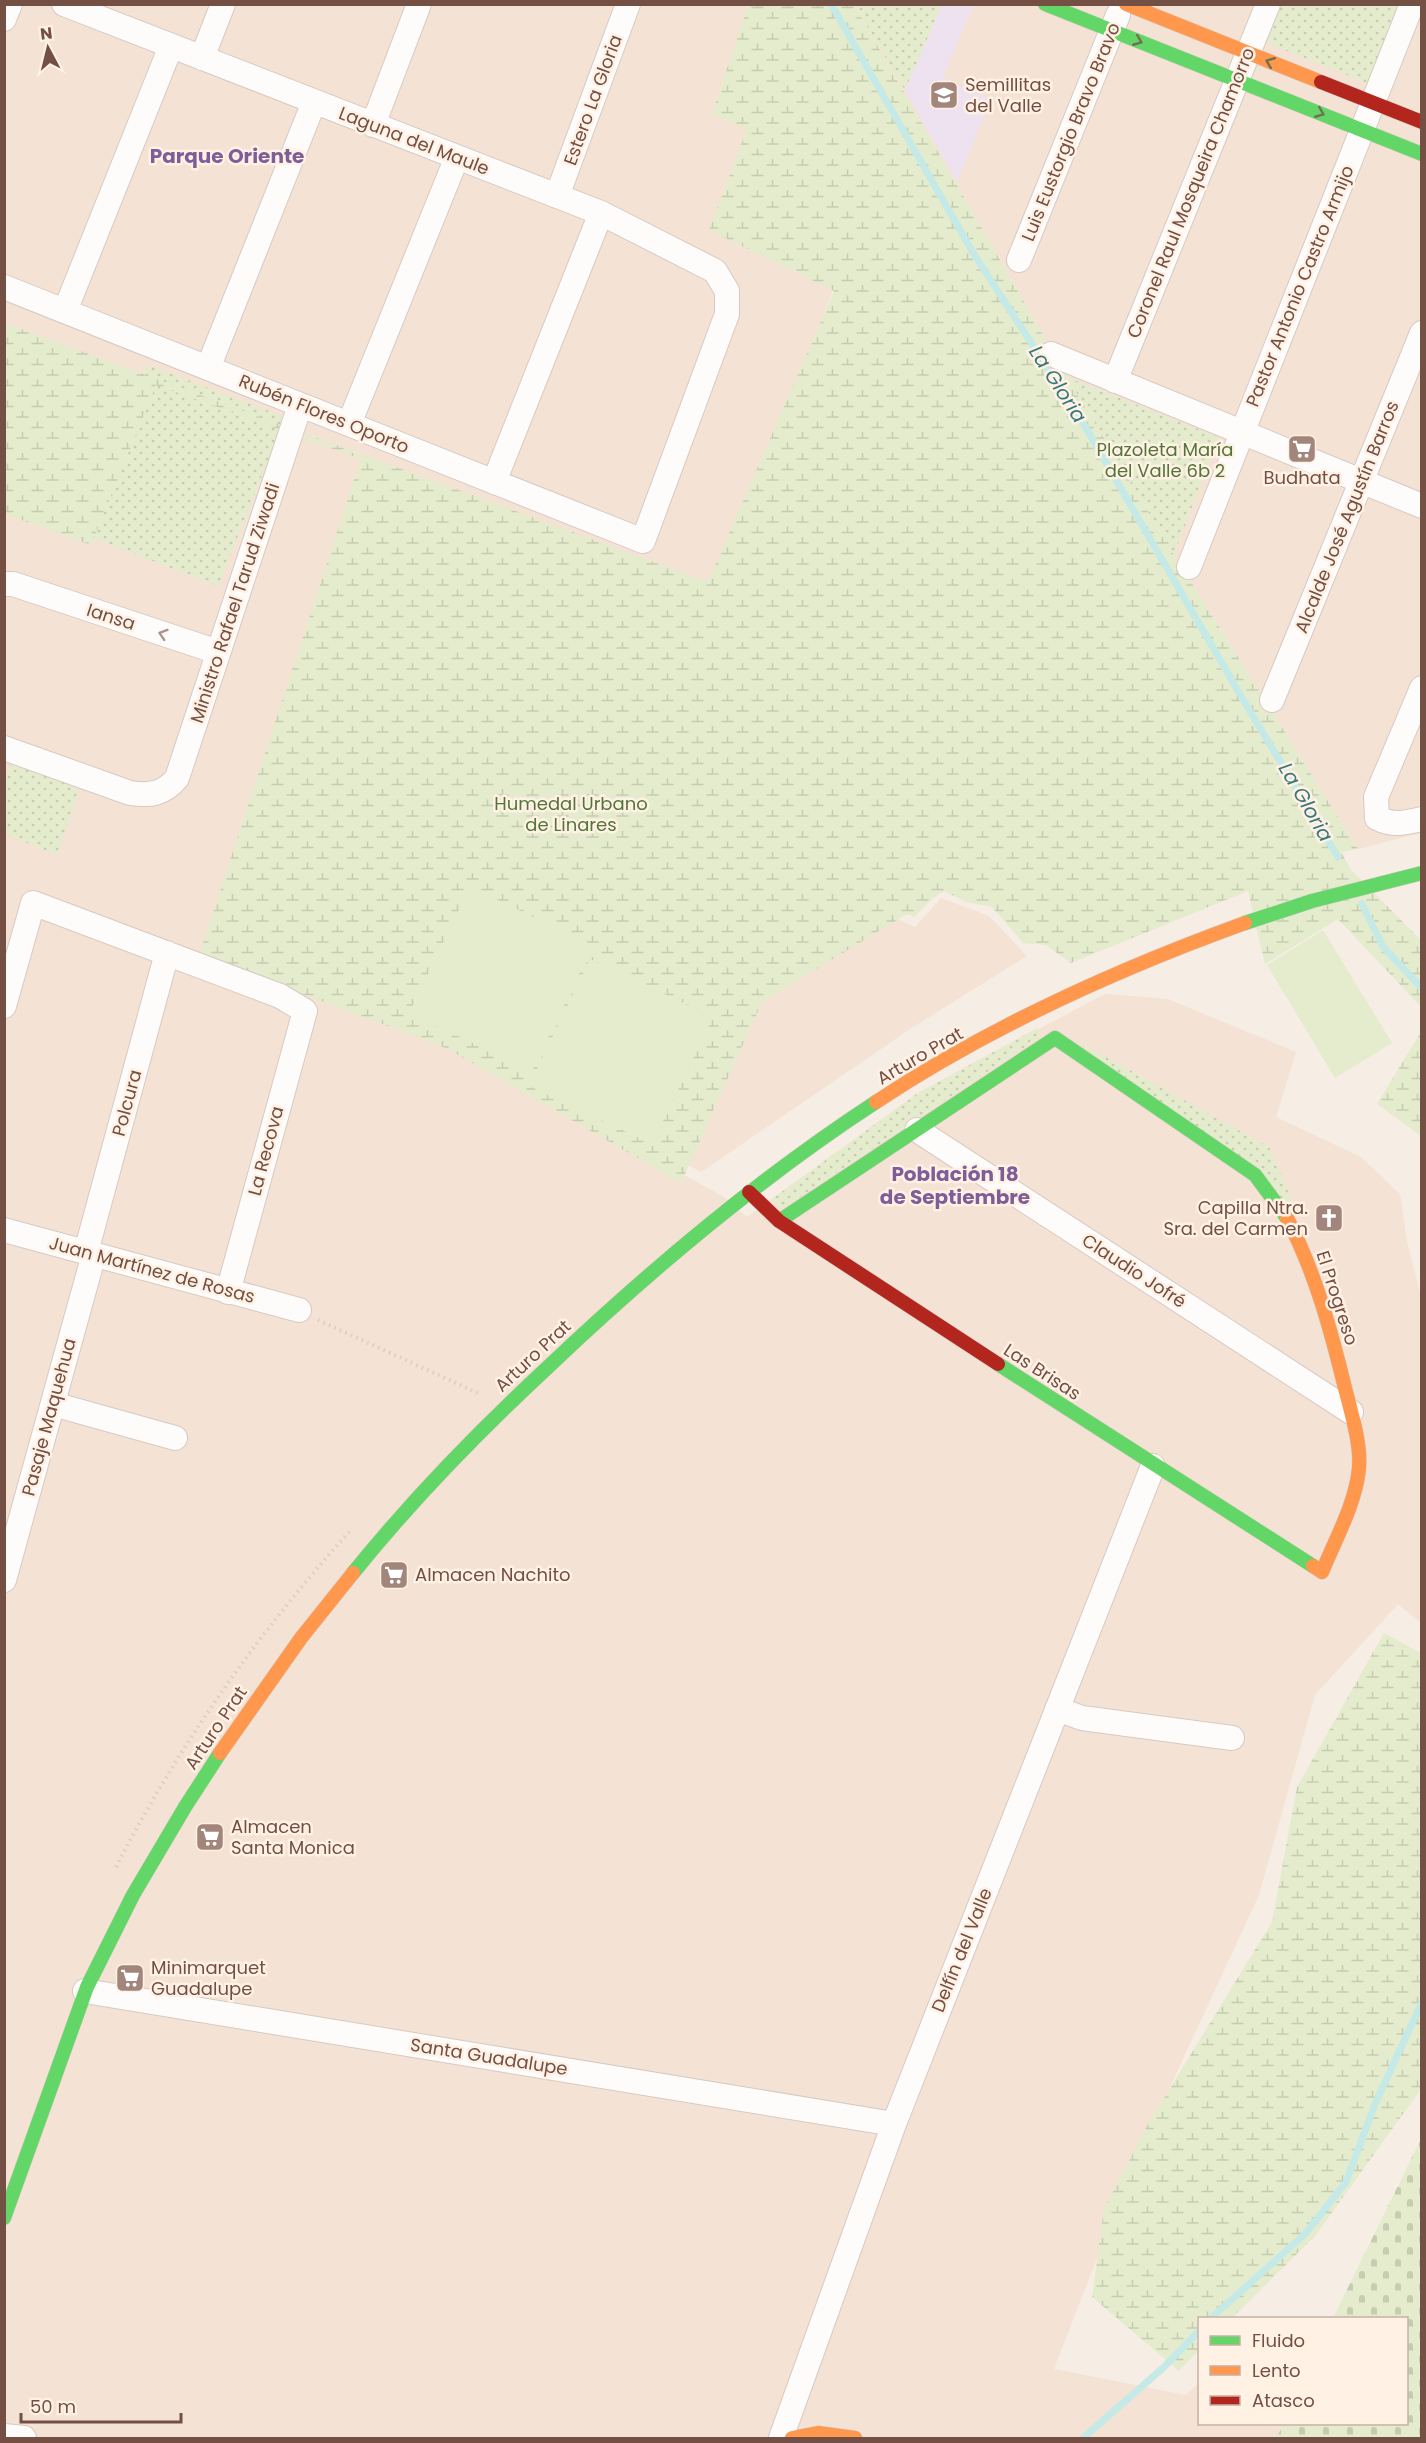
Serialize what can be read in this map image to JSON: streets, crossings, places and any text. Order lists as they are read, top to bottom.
{
  "streets": {
    "street": [
      "Estero La Gloria",
      "Luis Eustorgio Bravo Bravo",
      "Laguna del Maule",
      "Coronel Raul Mosqueira Chamorro",
      "Pastor Antonio Castro Armijo",
      "Rubén Flores Oporto",
      "Alcalde José Agustín Barros",
      "Ministro Rafael Tarud Ziwadi",
      "Iansa",
      "Arturo Prat",
      "Polcura",
      "La Recova",
      "Juan Martínez de Rosas",
      "Claudio Jofré",
      "El Progreso",
      "Las Brisas",
      "Pasaje Maquehua",
      "Delfín del Valle",
      "Santa Guadalupe"
    ]
  },
  "crossings": [
    ["Estero La Gloria", "Laguna del Maule"],
    ["Laguna del Maule", "Rubén Flores Oporto"],
    ["Rubén Flores Oporto", "Ministro Rafael Tarud Ziwadi"],
    ["Ministro Rafael Tarud Ziwadi", "Iansa"],
    ["Arturo Prat", "Las Brisas"],
    ["Arturo Prat", "Santa Guadalupe"],
    ["Polcura", "La Recova"],
    ["Polcura", "Juan Martínez de Rosas"],
    ["Polcura", "Pasaje Maquehua"],
    ["La Recova", "Juan Martínez de Rosas"],
    ["Juan Martínez de Rosas", "Pasaje Maquehua"],
    ["Claudio Jofré", "El Progreso"],
    ["El Progreso", "Las Brisas"],
    ["Las Brisas", "Delfín del Valle"],
    ["Delfín del Valle", "Santa Guadalupe"]
  ],
  "one_way": ["Iansa"],
  "districts": ["Parque Oriente", "Población 18 de Septiembre"],
  "water": ["La Gloria"],
  "parks": ["Plazoleta María del Valle 6b 2", "Humedal Urbano de Linares"],
  "places": {
    "school or university": ["Semillitas del Valle"],
    "supermarket": [
      "Budhata",
      "Almacen Nachito",
      "Almacen Santa Monica",
      "Minimarquet Guadalupe"
    ],
    "church": ["Capilla Ntra. Sra. del Carmen"]
  },
  "legend": ["Fluido", "Lento", "Atasco"],
  "scale_bar": "50 m",
  "north": "top"
}
